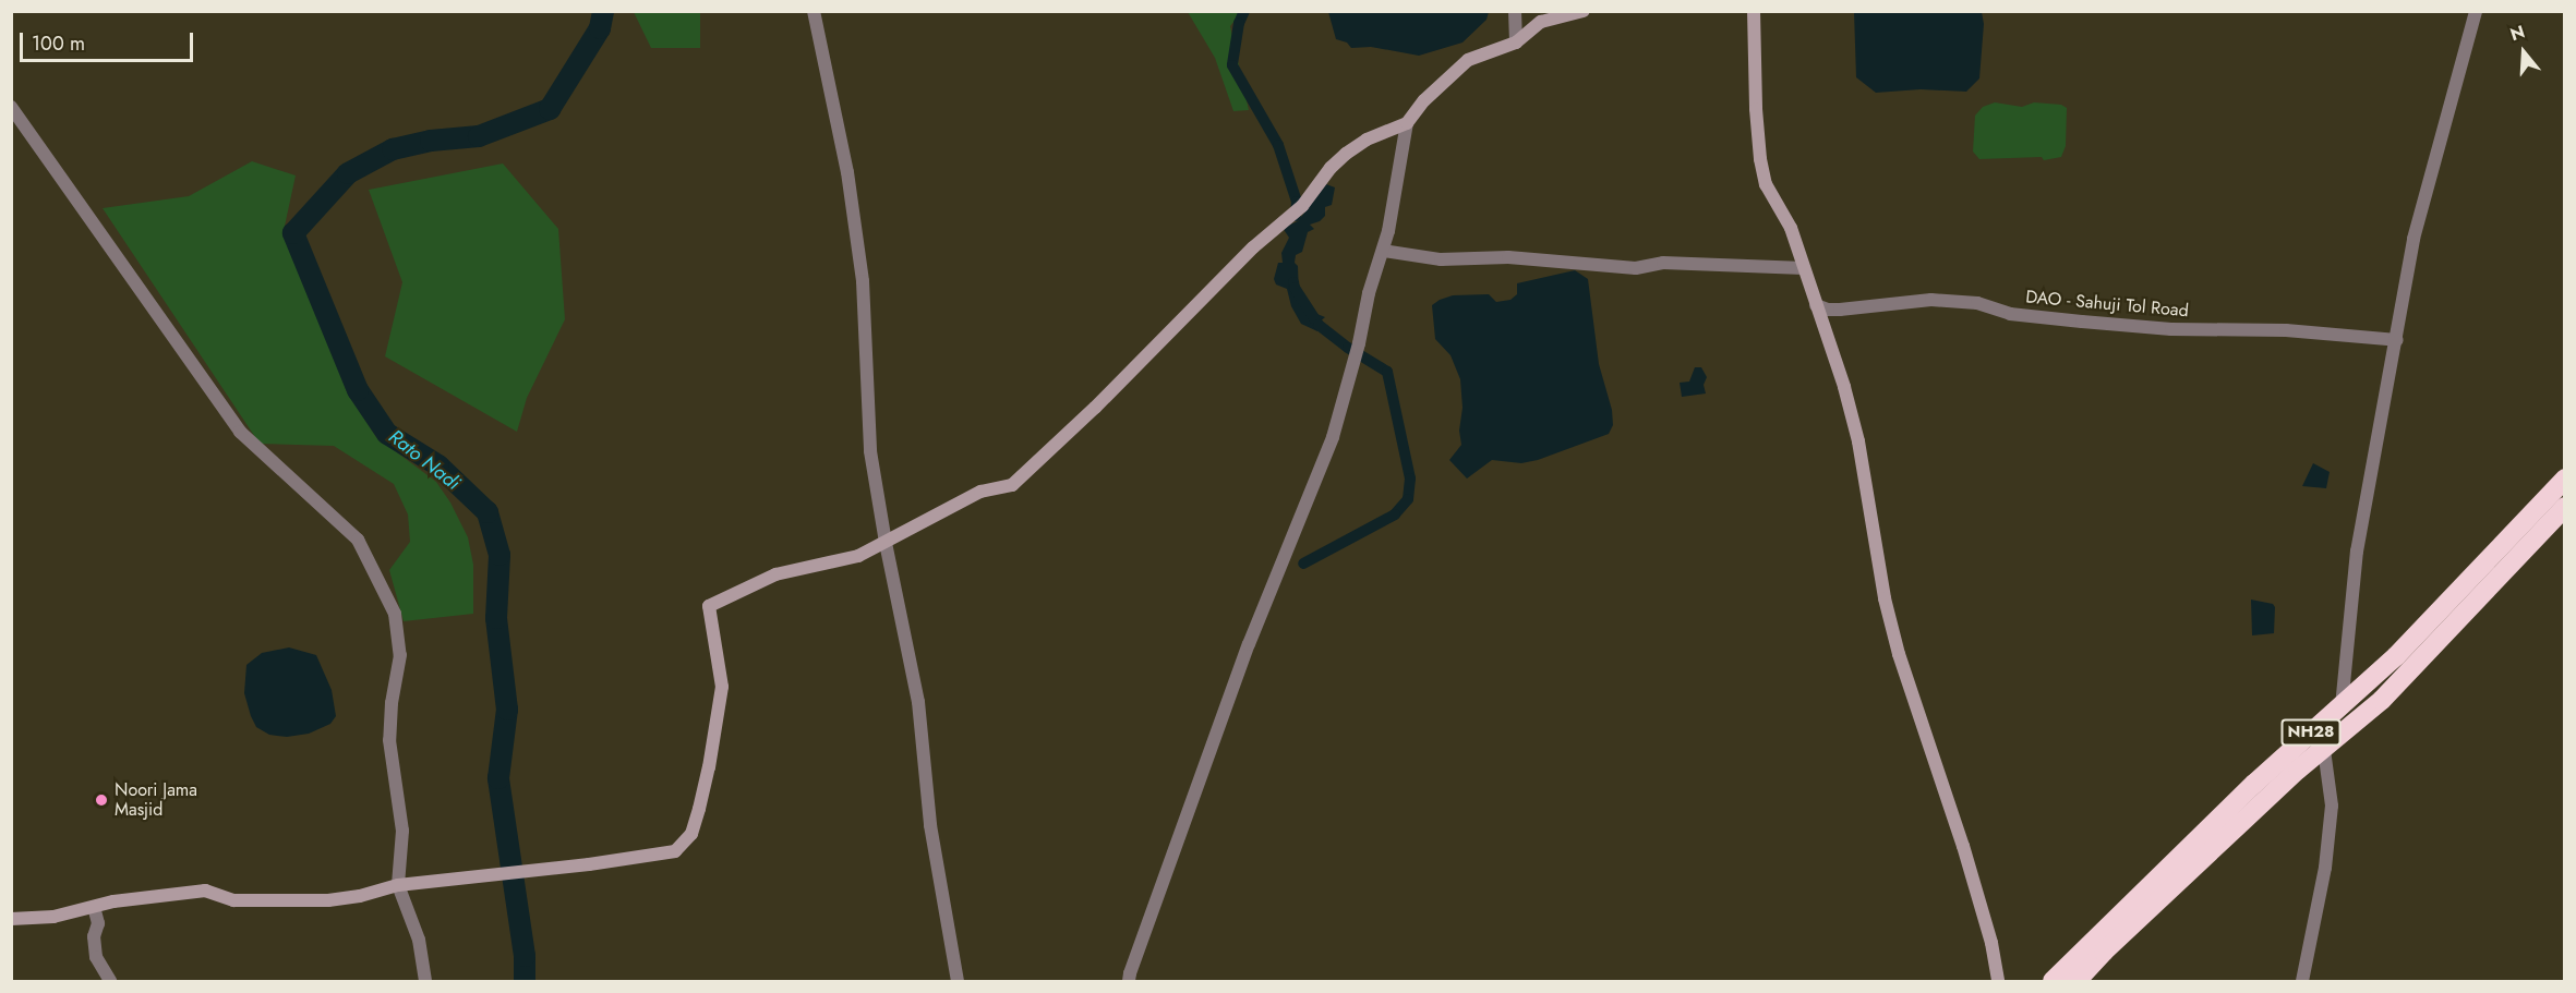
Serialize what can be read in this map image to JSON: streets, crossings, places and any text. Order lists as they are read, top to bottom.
{
  "streets": {
    "highway": ["NH28"],
    "street": ["DAO - Sahuji Tol Road"]
  },
  "water": ["Rato Nadi"],
  "places": ["Noori Jama Masjid"],
  "scale_bar": "100 m",
  "north": "top"
}
